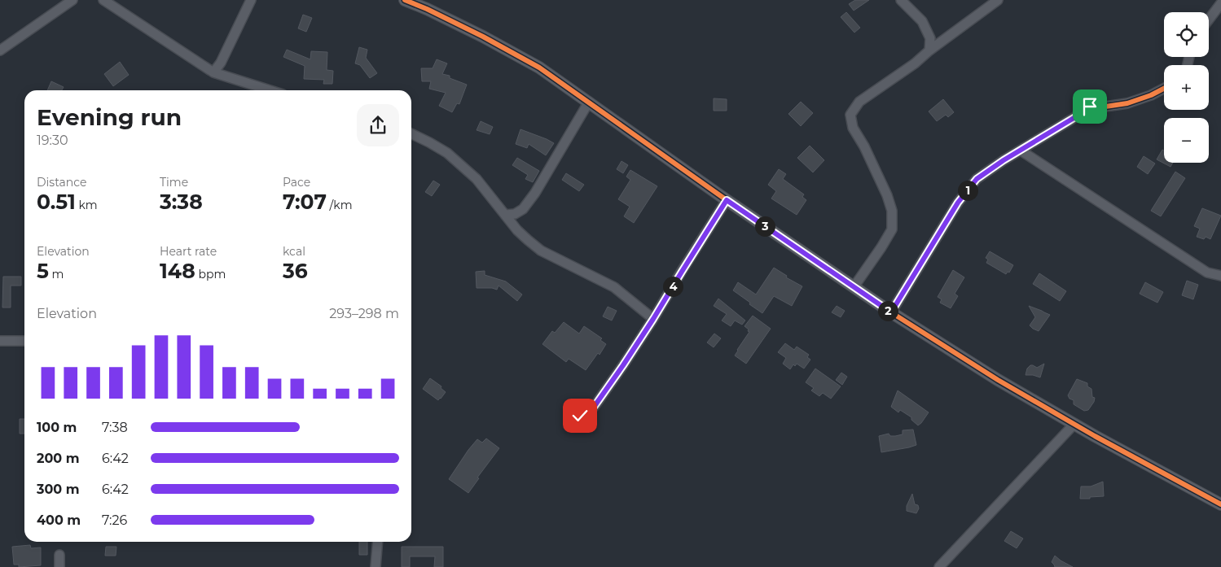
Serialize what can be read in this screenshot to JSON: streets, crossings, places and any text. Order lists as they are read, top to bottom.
{
  "page": {
    "map_buttons": ["+", "−"],
    "heading": ["Evening run", "19:30"],
    "stats": [
      ["Distance", "0.51 km"],
      ["Time", "3:38"],
      ["Pace", "7:07 /km"],
      ["Elevation", "5 m"],
      ["Heart rate", "148 bpm"],
      ["kcal", "36"]
    ],
    "pins": [
      "1",
      "3",
      "4",
      "2"
    ],
    "chart": ["Elevation", "293–298 m"],
    "list": [
      {
        "name": "100 m",
        "note": "7:38"
      },
      {
        "name": "200 m",
        "note": "6:42"
      },
      {
        "name": "300 m",
        "note": "6:42"
      },
      {
        "name": "400 m",
        "note": "7:26"
      }
    ]
  }
}
